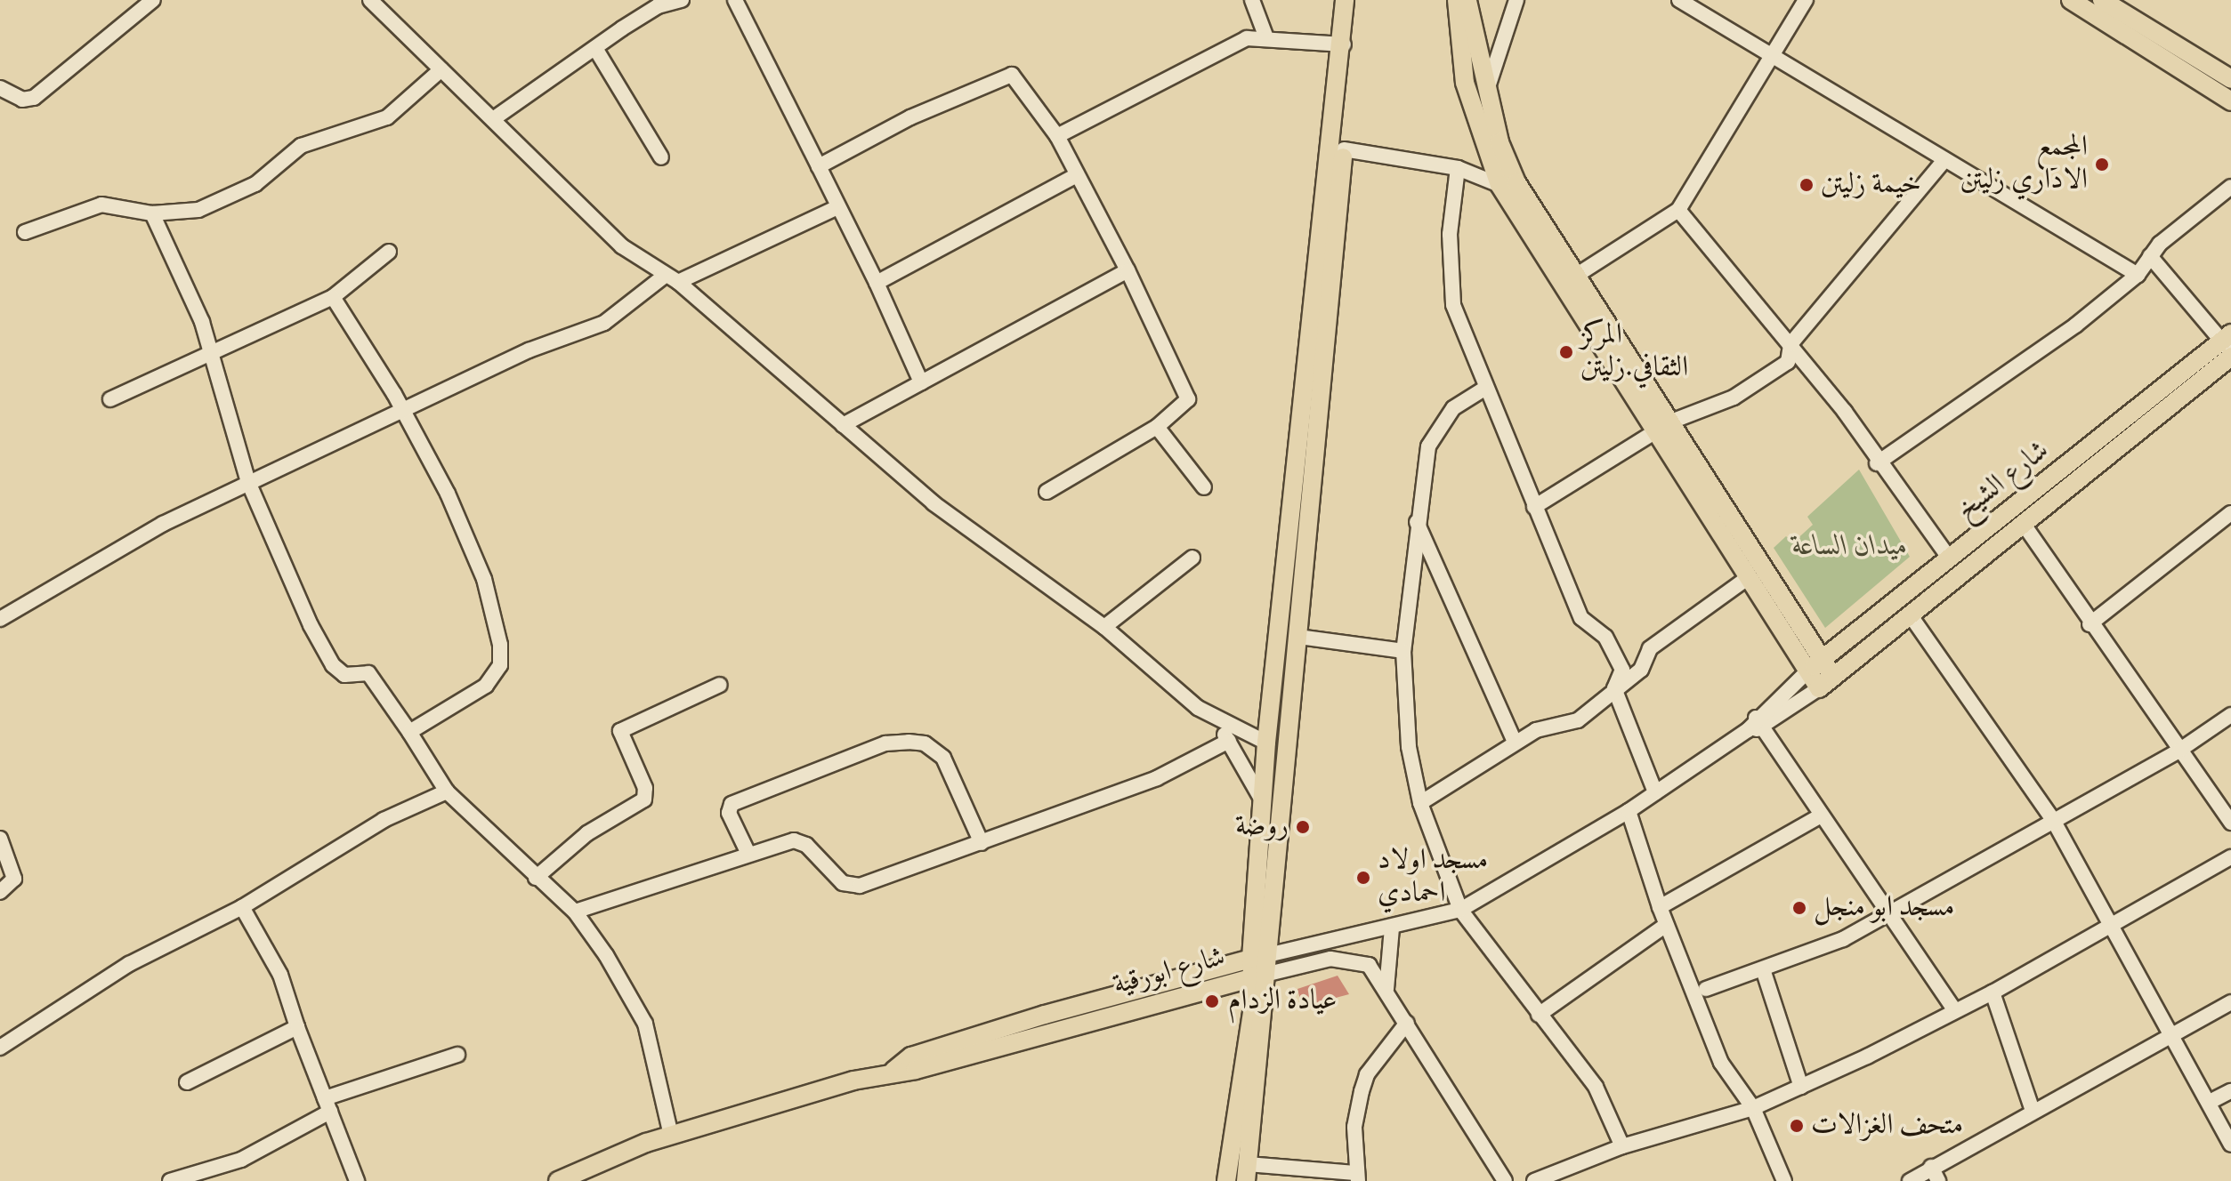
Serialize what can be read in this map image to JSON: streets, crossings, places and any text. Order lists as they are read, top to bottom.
{
  "streets": {
    "main road": ["شارع الشيخ", "شارع ابورقية"]
  },
  "parks": ["ميدان الساعة"],
  "places": [
    "المجمع الاداري زليتن",
    "خيمة زليتن",
    "المركز الثقافي.زليتن",
    "روضة",
    "مسجد اولاد احمادي",
    "مسجد ابو منجل",
    "عيادة الزدام",
    "متحف الغزالات"
  ]
}
